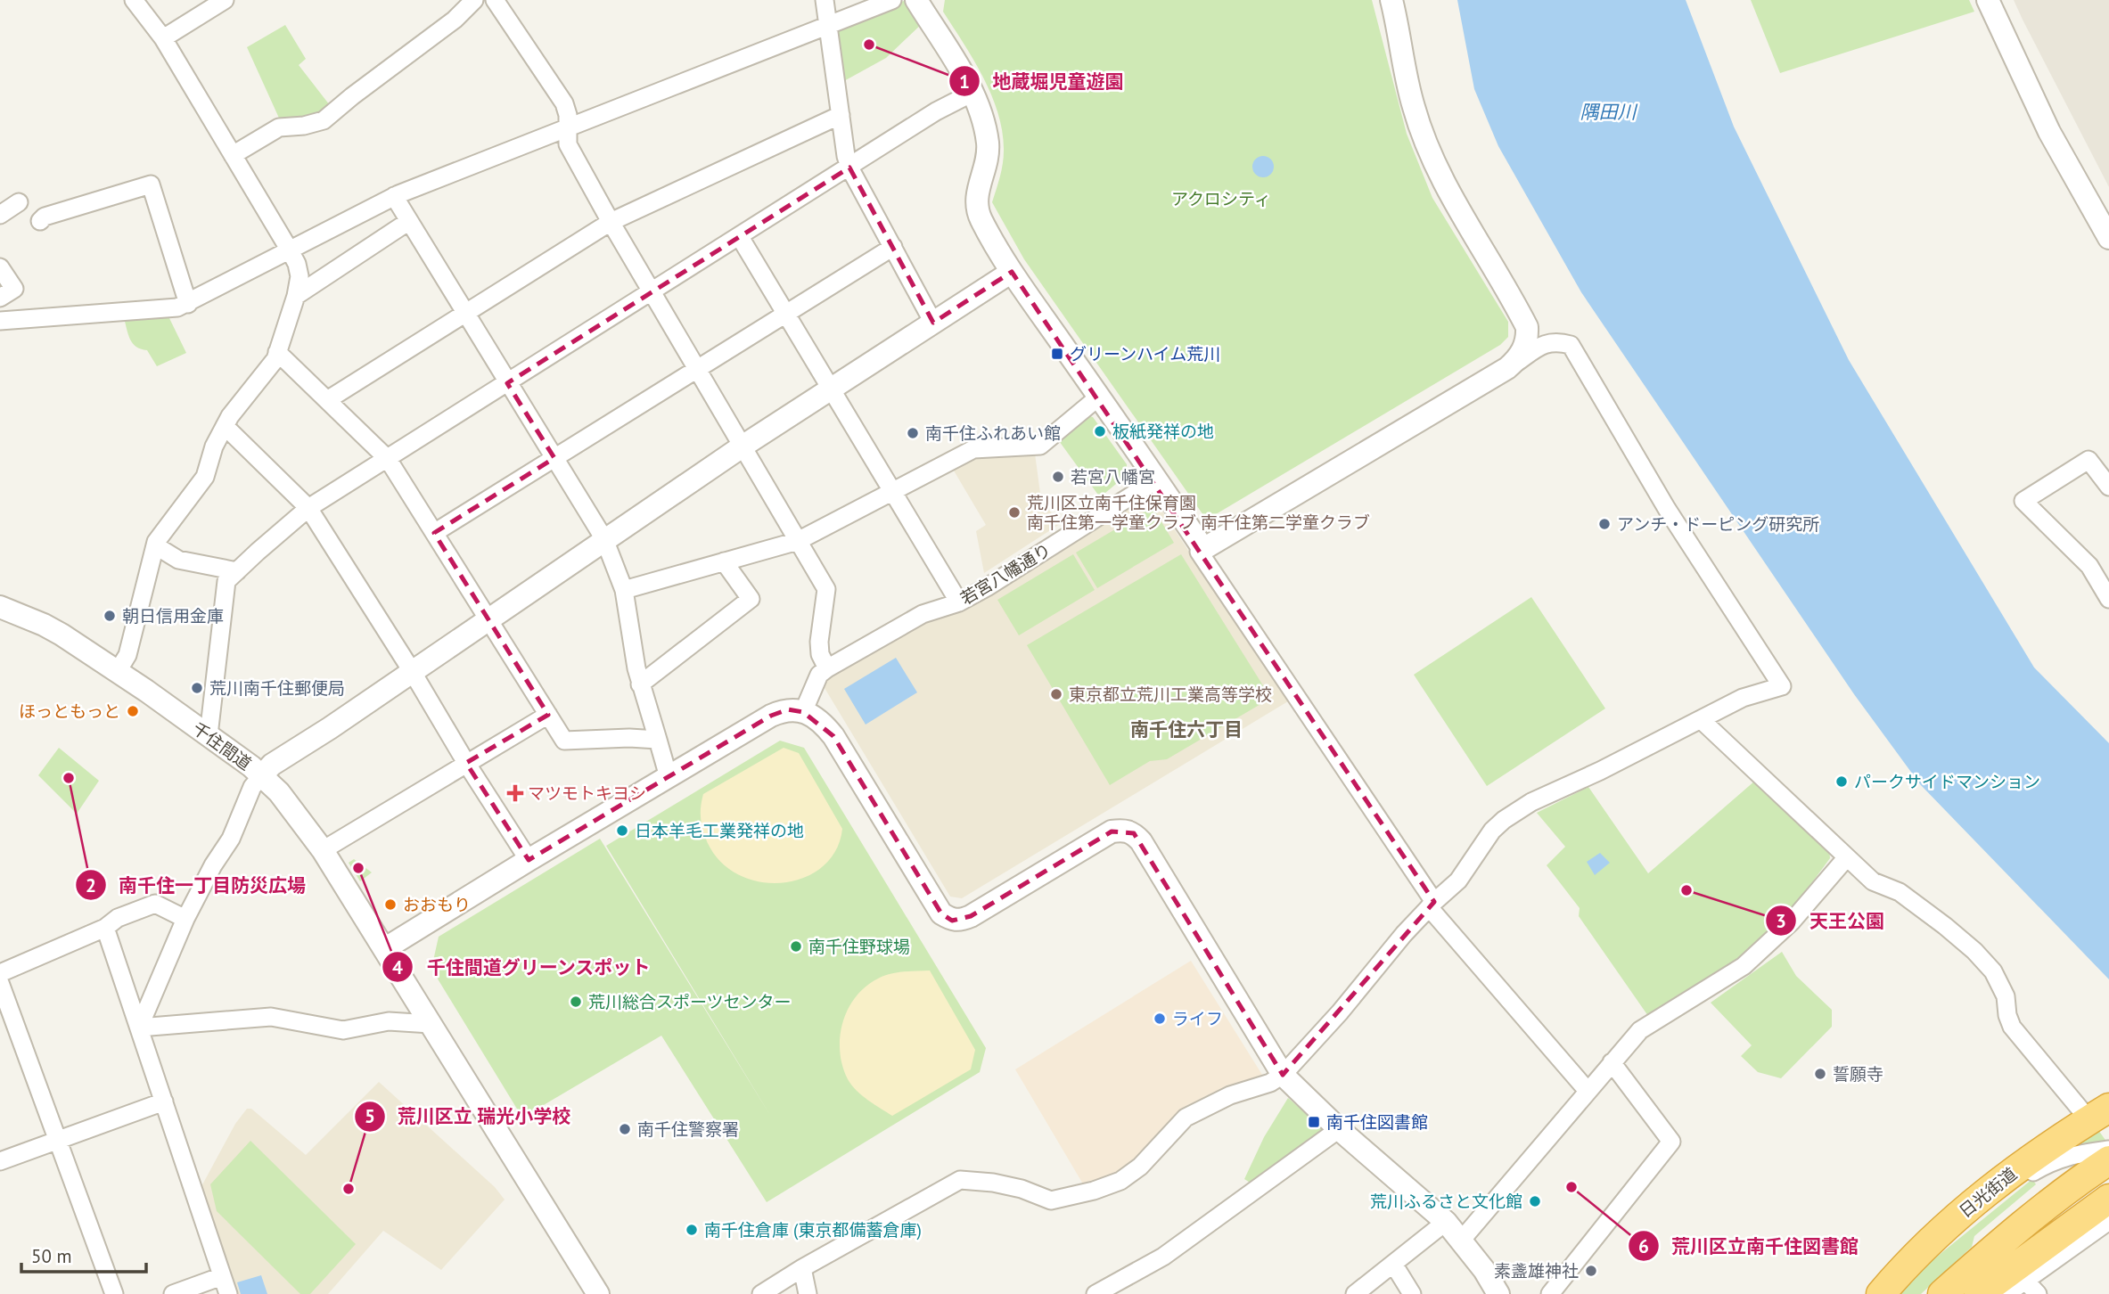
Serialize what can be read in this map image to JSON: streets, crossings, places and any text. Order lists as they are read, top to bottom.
{
  "streets": {
    "highway": ["日光街道"],
    "street": ["若宮八幡通り", "千住間道"]
  },
  "districts": ["南千住六丁目"],
  "water": ["隅田川"],
  "parks": ["アクロシティ"],
  "places": {
    "other": [
      "地蔵堀児童遊園",
      "板紙発祥の地",
      "南千住ふれあい館",
      "若宮八幡宮",
      "荒川区立南千住保育園 南千住第一学童クラブ 南千住第二学童クラブ",
      "アンチ・ドーピング研究所",
      "朝日信用金庫",
      "荒川南千住郵便局",
      "東京都立荒川工業高等学校",
      "ほっともっと",
      "南千住一丁目防災広場",
      "パークサイドマンション",
      "日本羊毛工業発祥の地",
      "千住間道グリーンスポット",
      "天王公園",
      "おおもり",
      "南千住野球場",
      "荒川総合スポーツセンター",
      "ライフ",
      "誓願寺",
      "南千住警察署",
      "荒川区立南千住図書館",
      "荒川区立 瑞光小学校",
      "荒川ふるさと文化館",
      "南千住倉庫 (東京都備蓄倉庫)",
      "素盞雄神社"
    ],
    "transit": ["グリーンハイム荒川", "南千住図書館"],
    "health": ["マツモトキヨシ"]
  },
  "scale_bar": "50 m"
}
